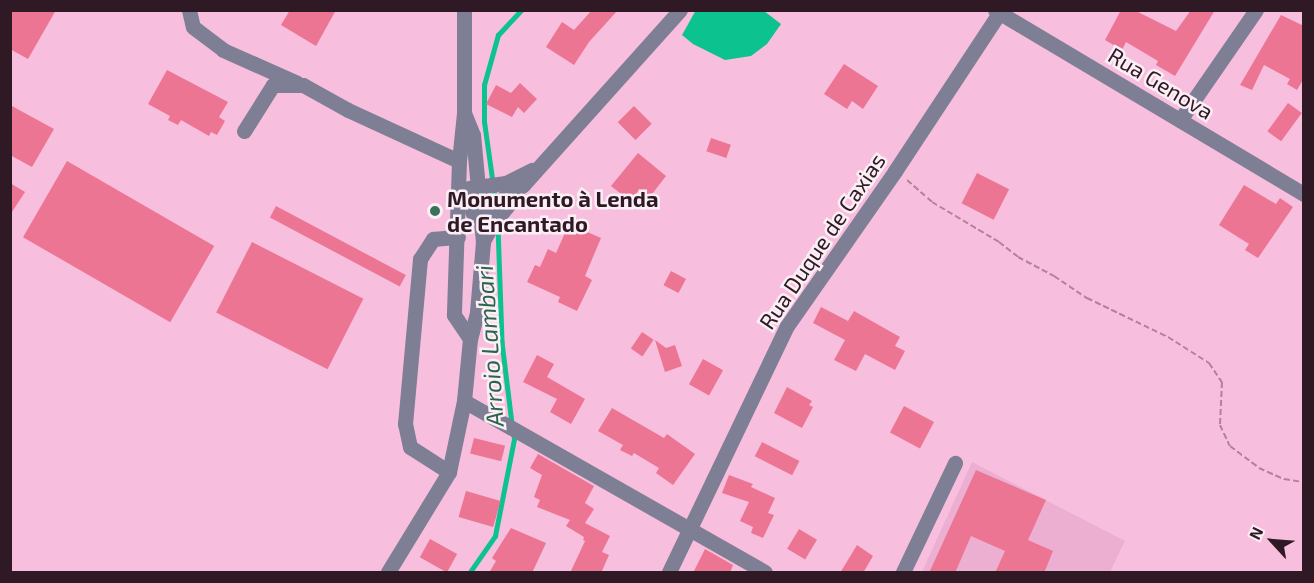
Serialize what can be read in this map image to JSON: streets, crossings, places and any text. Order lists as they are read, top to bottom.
{
  "streets": {
    "street": ["Rua Genova", "Rua Duque de Caxias"]
  },
  "crossings": [
    ["Rua Genova", "Rua Duque de Caxias"]
  ],
  "water": ["Arroio Lambari"],
  "places": ["Monumento à Lenda de Encantado"],
  "north": "top left"
}
